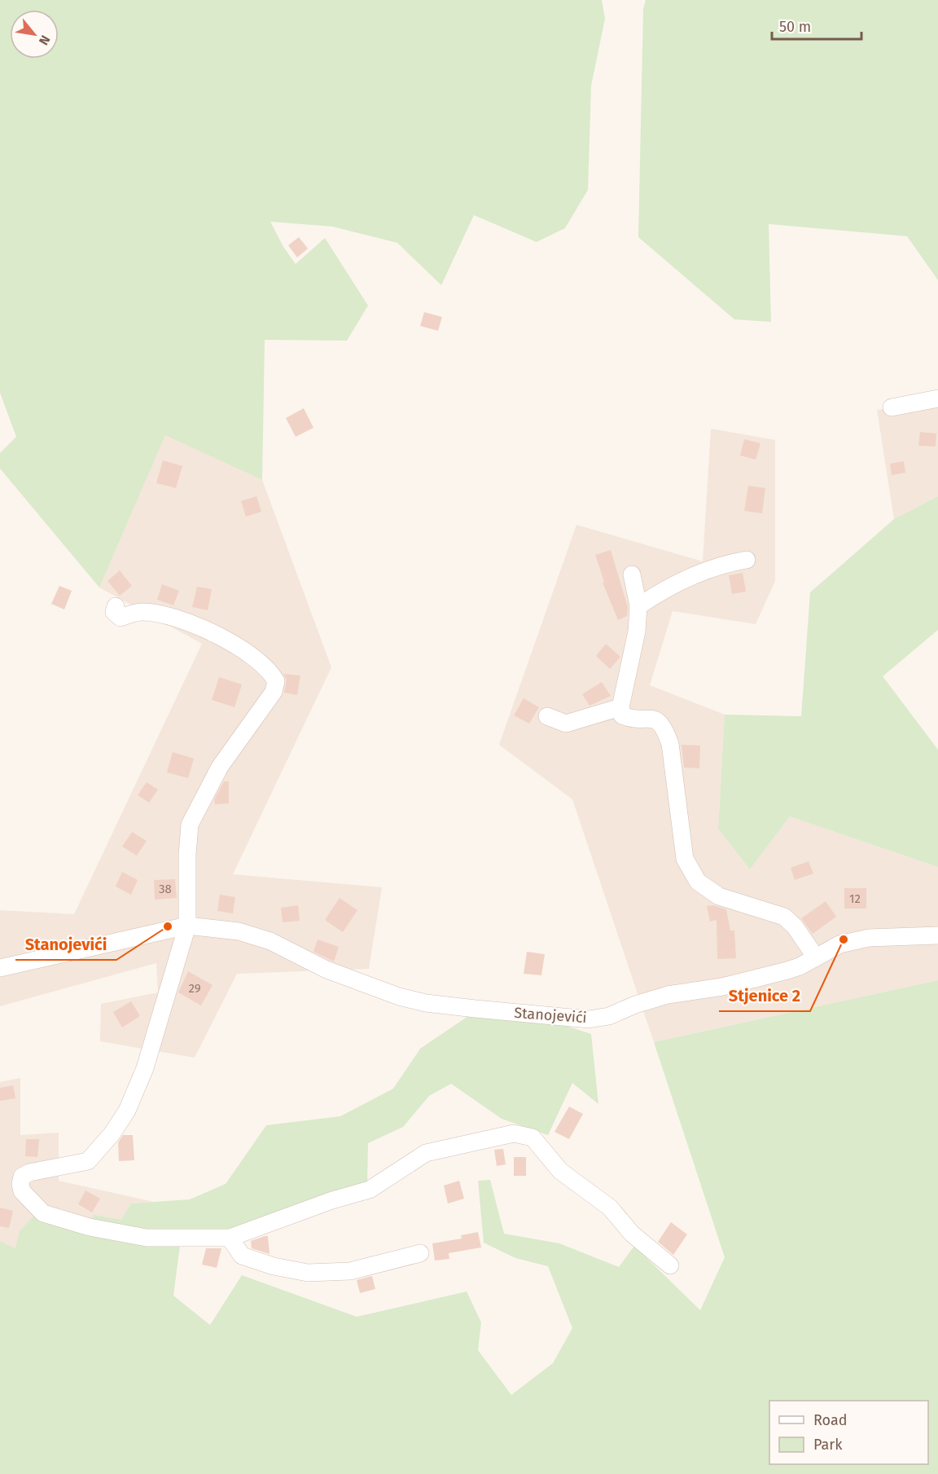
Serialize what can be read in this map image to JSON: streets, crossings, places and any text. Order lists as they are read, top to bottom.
{
  "streets": {
    "street": ["Stanojevići"]
  },
  "places": ["Stanojevići", "Stjenice 2"],
  "house_numbers": ["38", "12", "29"],
  "legend": ["Road", "Park"],
  "scale_bar": "50 m",
  "north": "bottom right"
}
